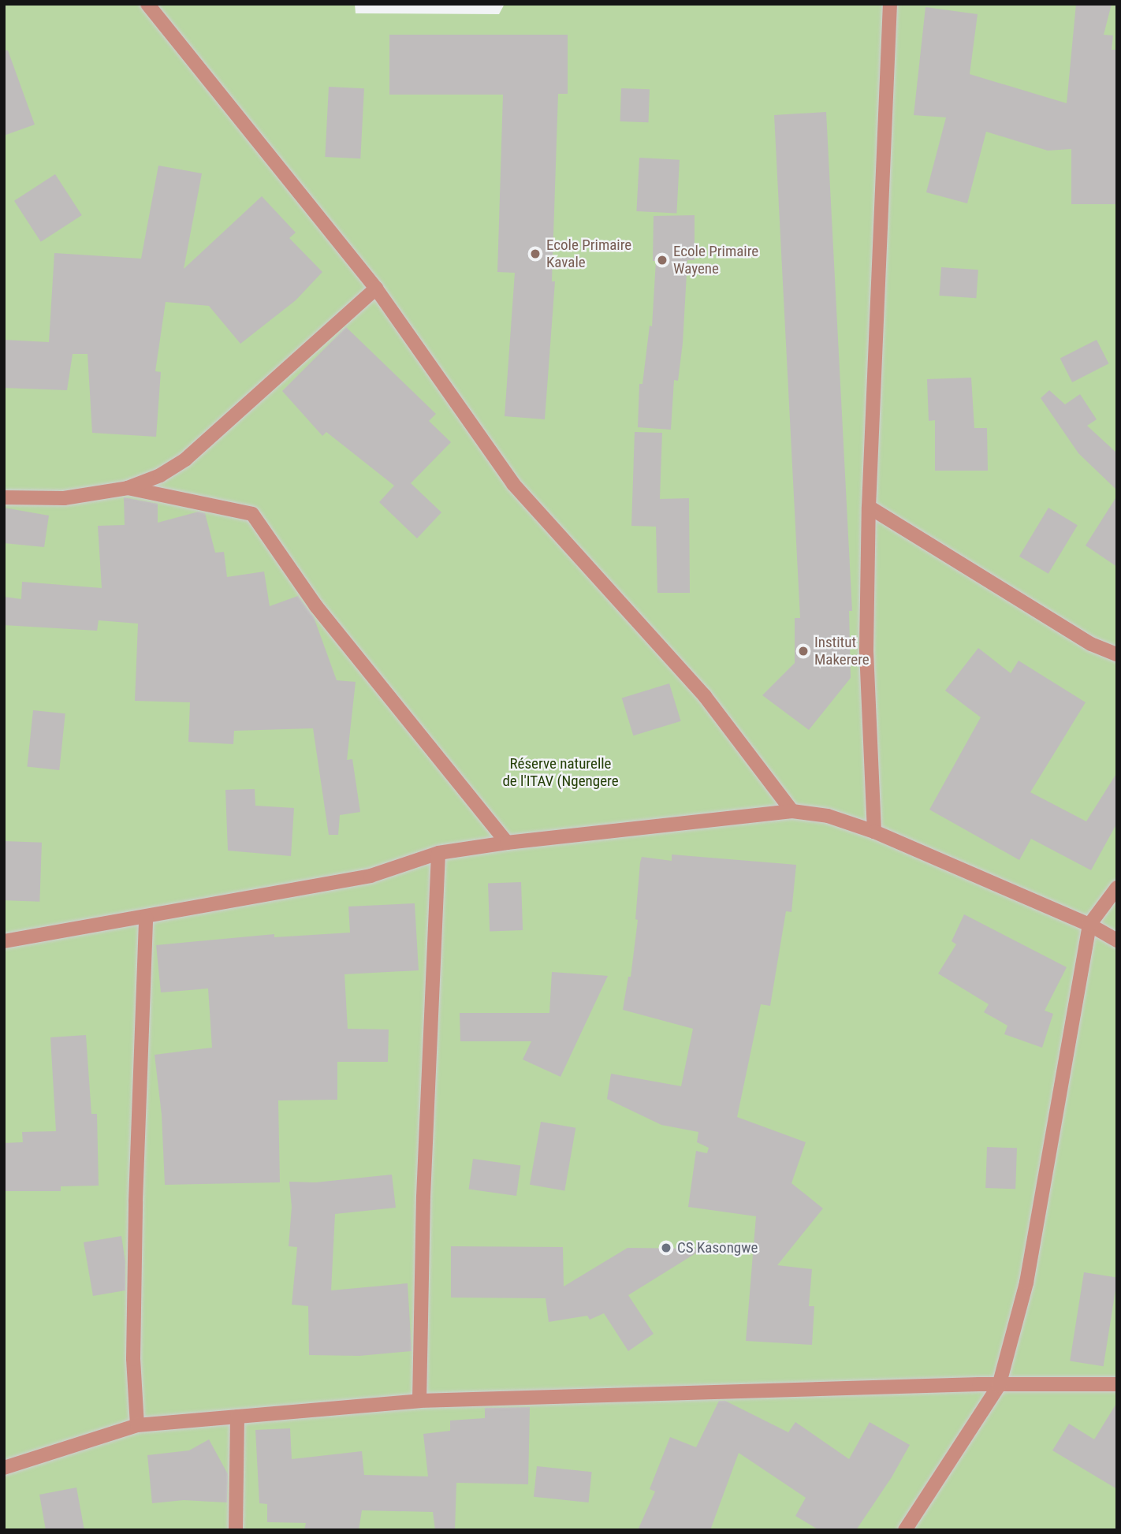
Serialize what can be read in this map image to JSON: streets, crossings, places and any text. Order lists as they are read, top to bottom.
{
  "parks": ["Réserve naturelle de l'ITAV (Ngengere"],
  "places": [
    "Ecole Primaire Kavale",
    "Ecole Primaire Wayene",
    "Institut Makerere",
    "CS Kasongwe"
  ]
}
